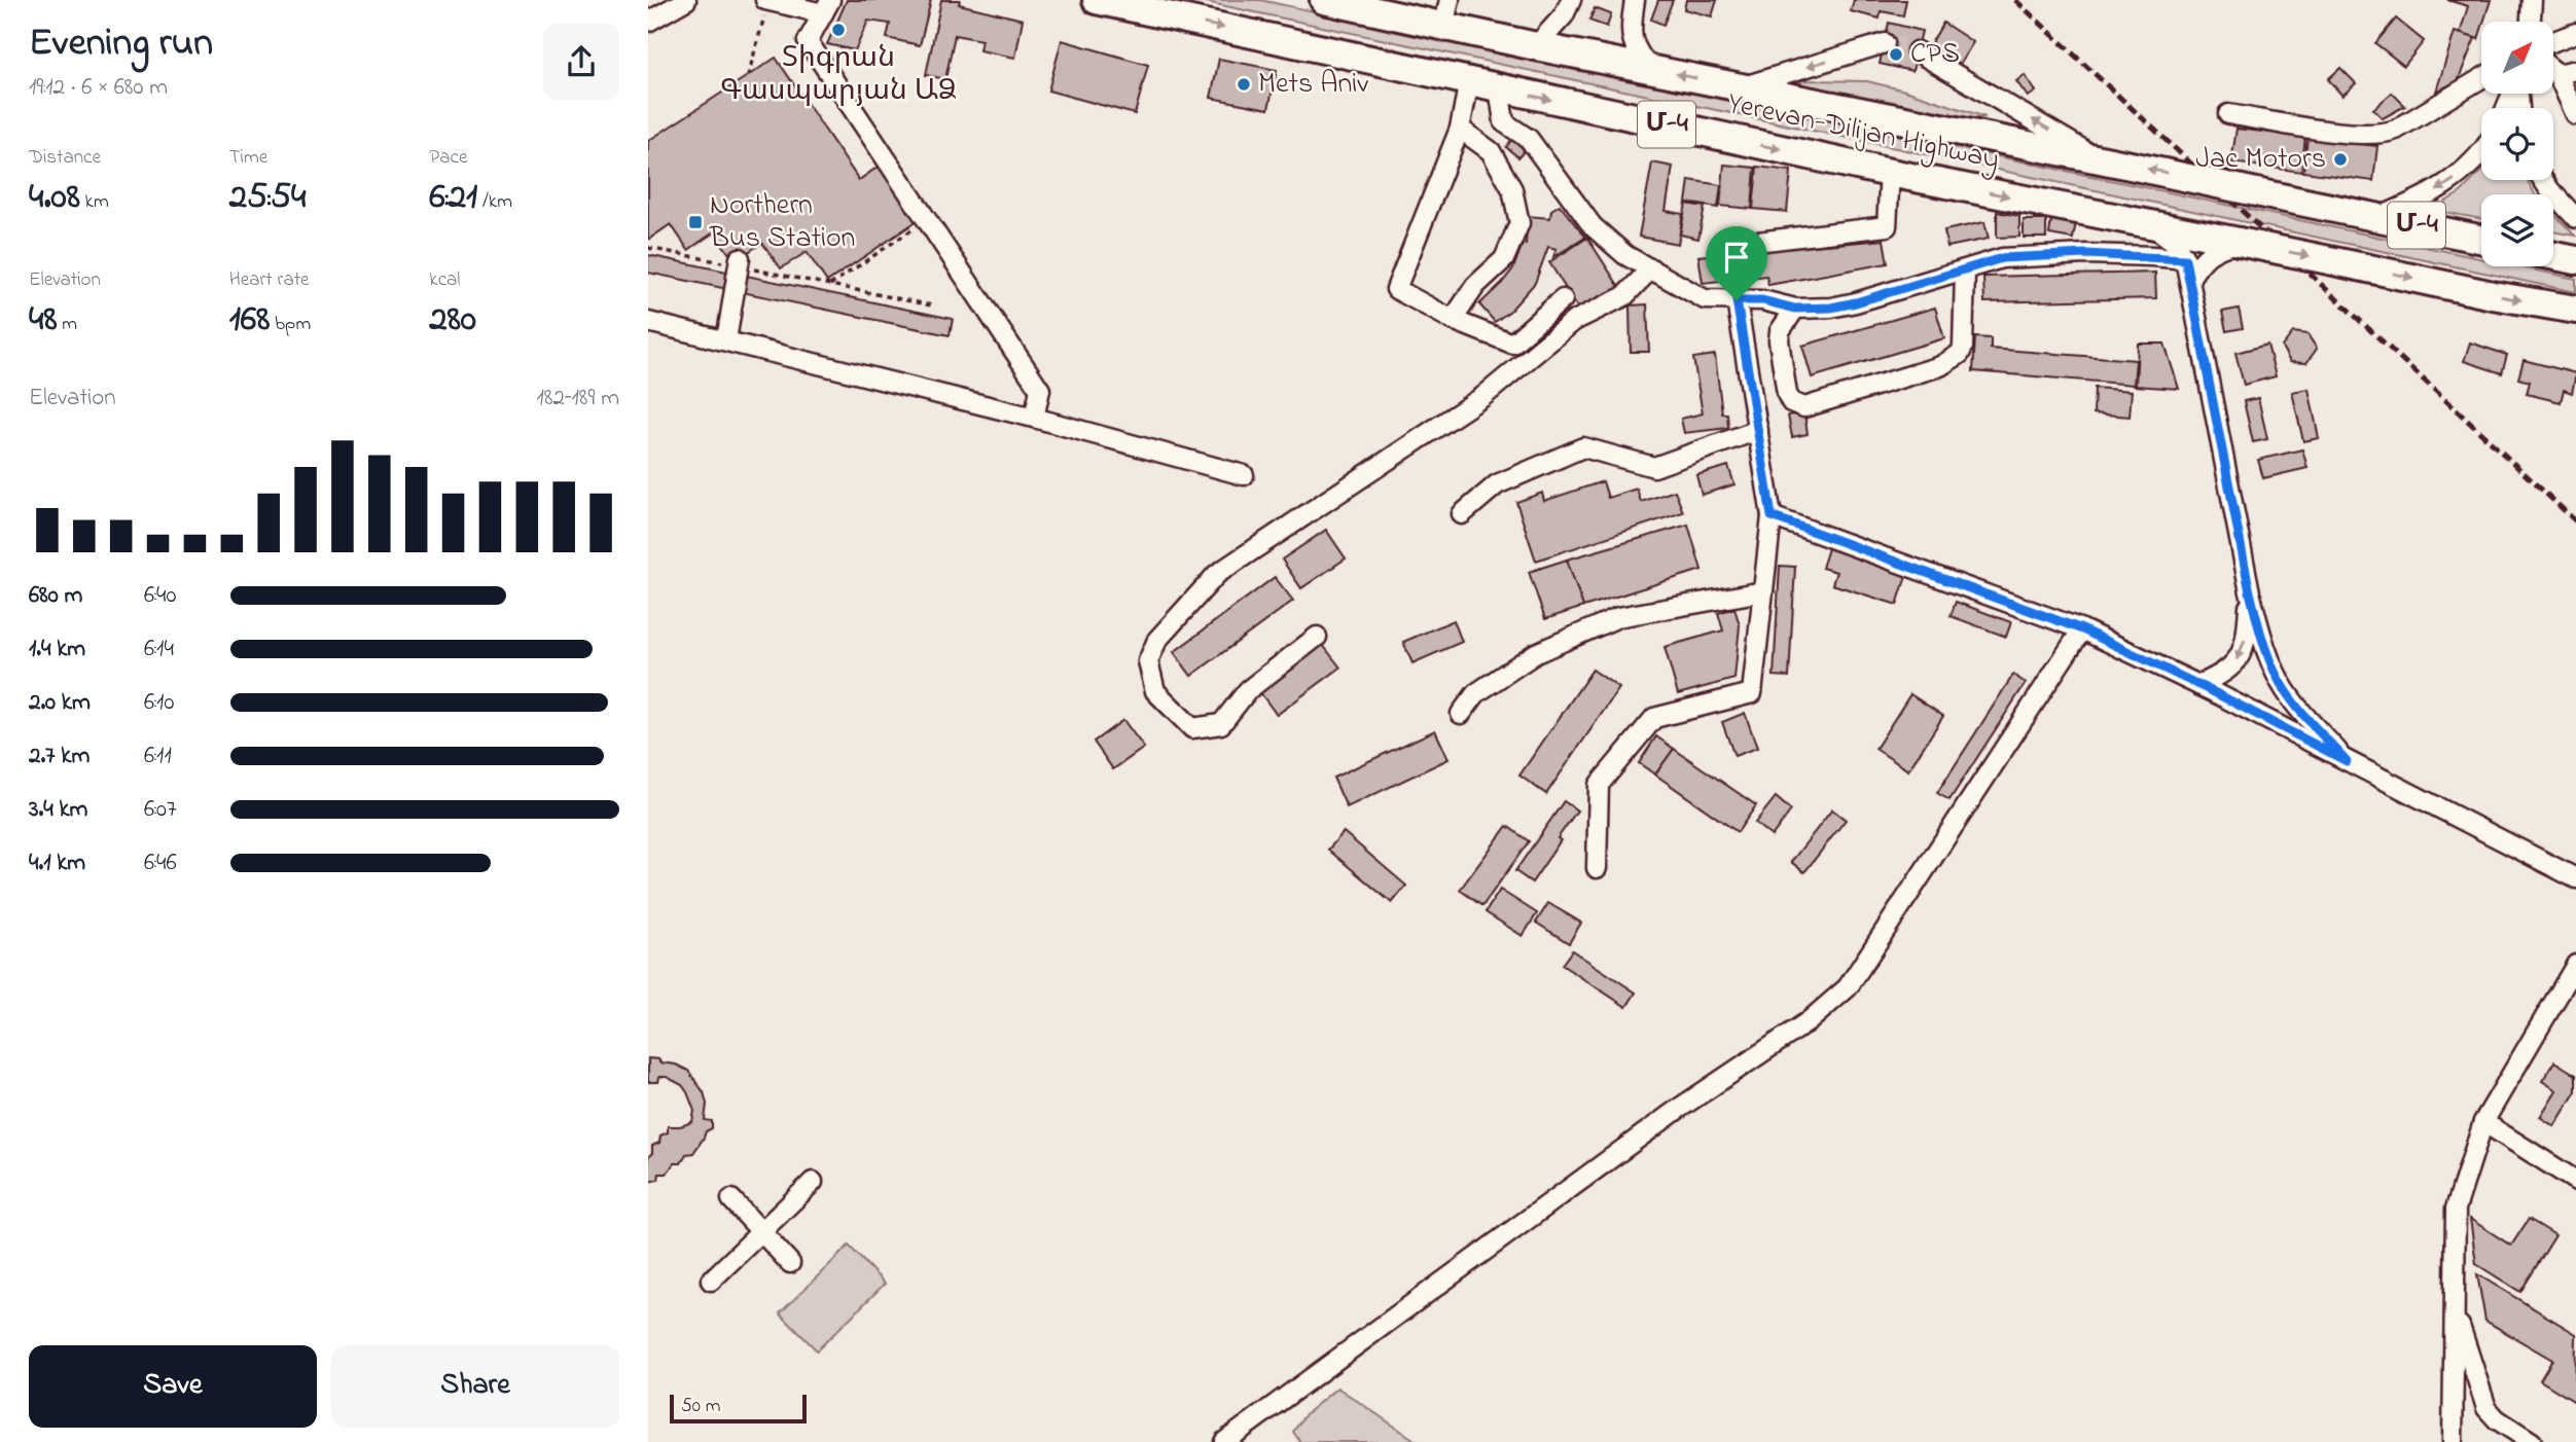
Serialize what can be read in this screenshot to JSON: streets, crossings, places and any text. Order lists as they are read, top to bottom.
{
  "streets": {
    "highway": ["Մ-4", "Yerevan-Dilijan Highway"]
  },
  "places": {
    "other": [
      "Տիգրան Գասպարյան ԱՁ",
      "CPS",
      "Mets Aniv",
      "Jac Motors"
    ],
    "transit": ["Northern Bus Station"]
  },
  "scale_bar": "50 m",
  "north": "top right",
  "page": {
    "heading": ["Evening run", "19:12 · 6 × 680 m"],
    "stats": [
      ["Distance", "4.08 km"],
      ["Time", "25:54"],
      ["Pace", "6:21 /km"],
      ["Elevation", "48 m"],
      ["Heart rate", "168 bpm"],
      ["kcal", "280"]
    ],
    "chart": ["Elevation", "182–189 m"],
    "list": [
      {
        "name": "680 m",
        "note": "6:40"
      },
      {
        "name": "1.4 km",
        "note": "6:14"
      },
      {
        "name": "2.0 km",
        "note": "6:10"
      },
      {
        "name": "2.7 km",
        "note": "6:11"
      },
      {
        "name": "3.4 km",
        "note": "6:07"
      },
      {
        "name": "4.1 km",
        "note": "6:46"
      }
    ],
    "buttons": ["Save", "Share"],
    "scale": "50 m"
  }
}
